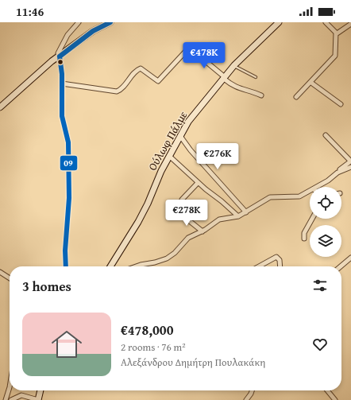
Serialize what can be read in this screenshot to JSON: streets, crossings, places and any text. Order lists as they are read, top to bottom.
{
  "streets": {
    "street": ["Ούλωφ Πάλμε"]
  },
  "lines": ["transit line 09"],
  "page": {
    "status": "11:46",
    "price": ["€478K", "€276K", "€278K"],
    "heading": "3 homes",
    "list": [
      {
        "name": "€478,000",
        "note": "2 rooms · 76 m² · Αλεξάνδρου Δημήτρη Πουλακάκη"
      }
    ]
  }
}
